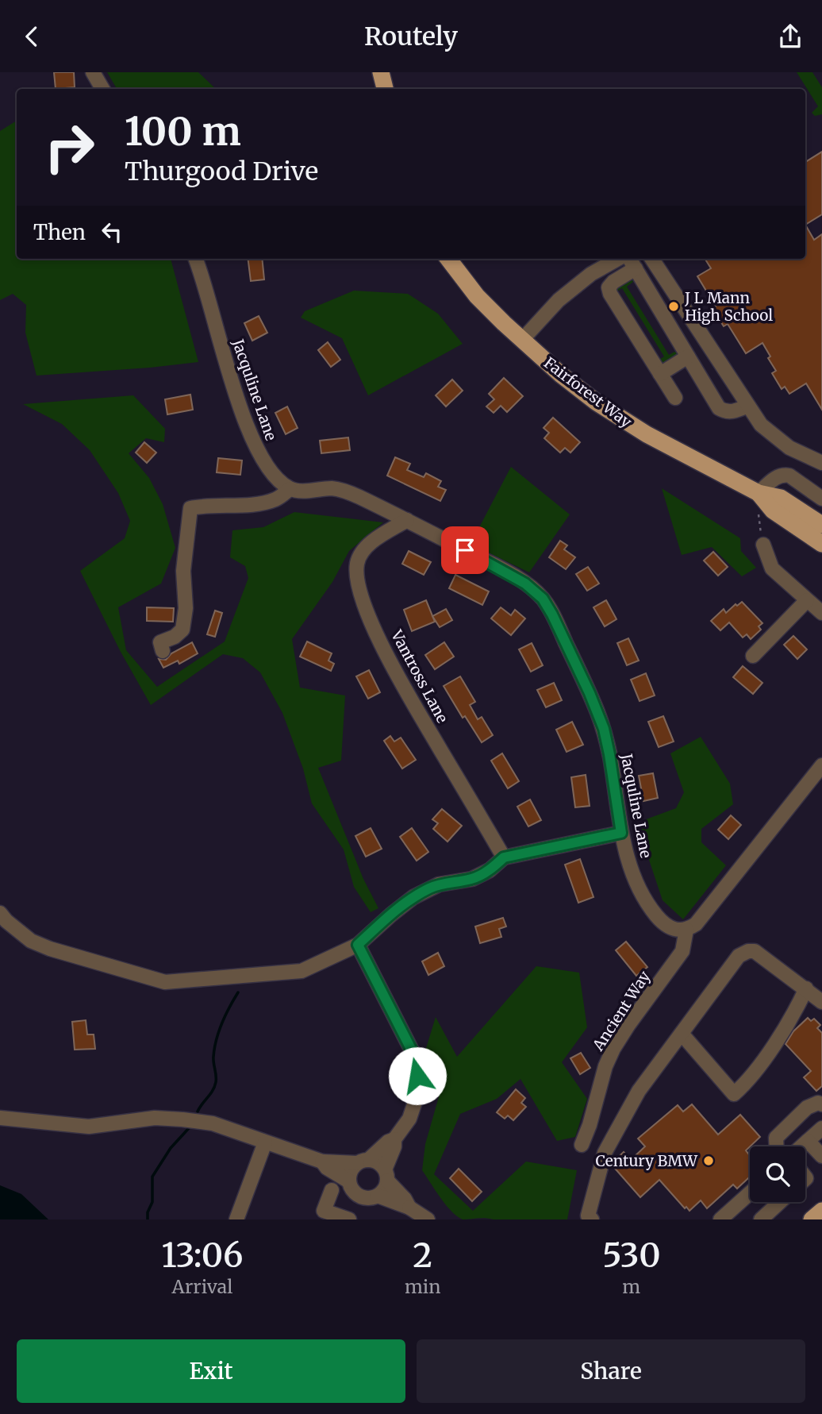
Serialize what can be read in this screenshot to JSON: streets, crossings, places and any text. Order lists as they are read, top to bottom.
{
  "streets": {
    "main road": ["Fairforest Way"],
    "street": ["Jacquline Lane", "Vantross Lane", "Ancient Way"]
  },
  "crossings": [
    ["Jacquline Lane", "Vantross Lane"],
    ["Jacquline Lane", "Ancient Way"]
  ],
  "places": ["J L Mann High School", "Century BMW"],
  "page": {
    "header": "Routely",
    "turn": ["100 m", "Thurgood Drive"],
    "then": "Then",
    "eta": [
      "13:06",
      "Arrival",
      "2",
      "min",
      "530",
      "m"
    ],
    "buttons": ["Exit", "Share"]
  }
}
